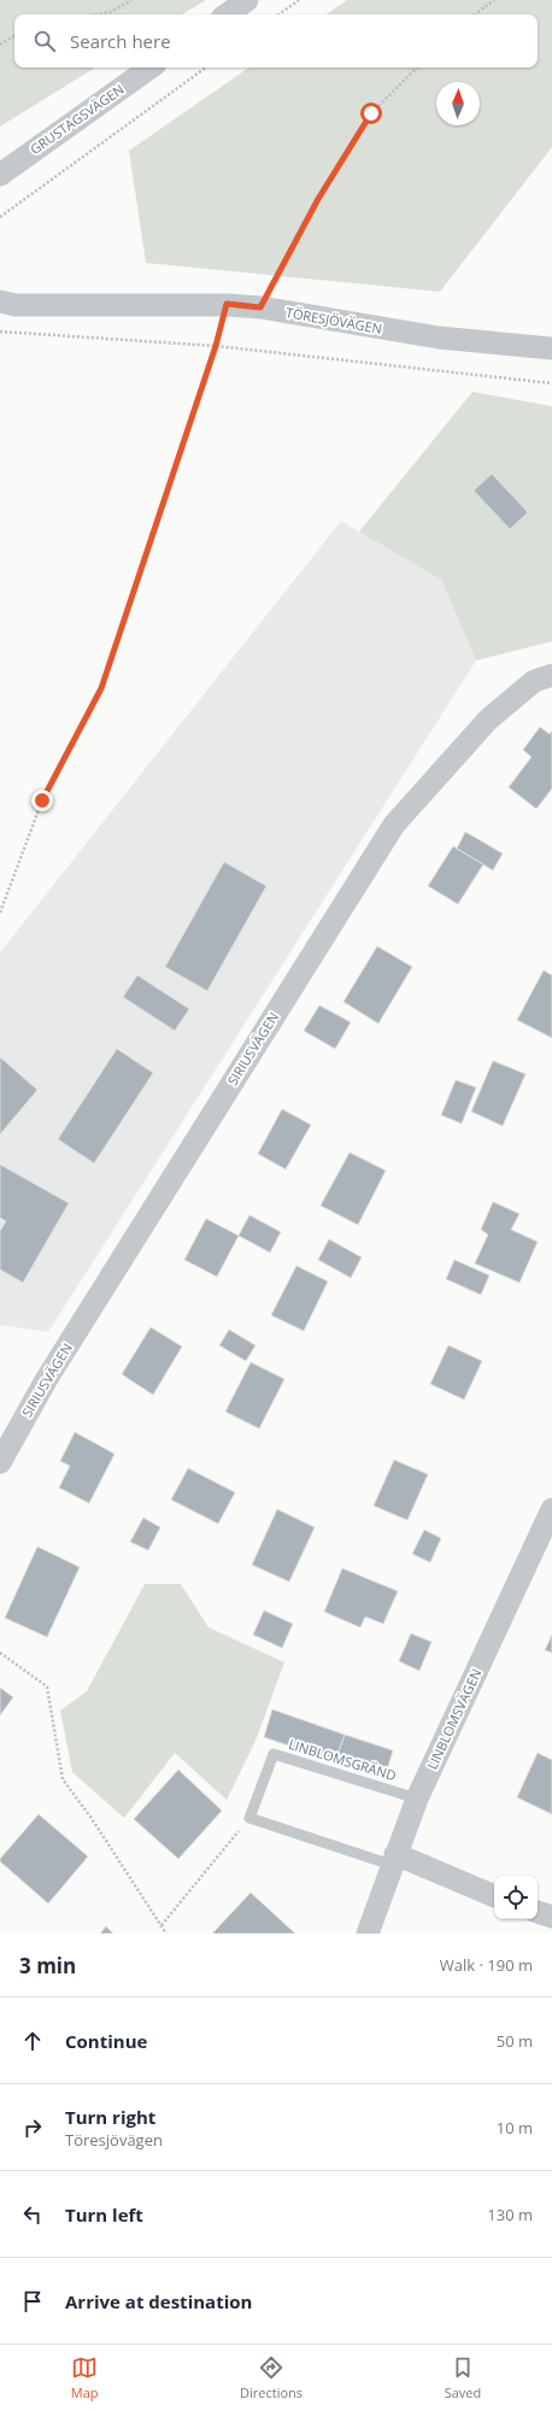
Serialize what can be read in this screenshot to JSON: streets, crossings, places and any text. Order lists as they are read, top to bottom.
{
  "streets": {
    "street": [
      "GRUSTAGSVÄGEN",
      "TÖRESJÖVÄGEN",
      "SIRIUSVÄGEN",
      "LINBLOMSVÄGEN"
    ],
    "lane": ["LINBLOMSGRÄND"]
  },
  "crossings": [
    ["LINBLOMSVÄGEN", "LINBLOMSGRÄND"]
  ],
  "north": "top",
  "page": {
    "search": "Search here",
    "heading": ["3 min", "Walk · 190 m"],
    "list": [
      ["Continue", "50 m"],
      ["Turn right", "Töresjövägen", "10 m"],
      ["Turn left", "130 m"],
      "Arrive at destination"
    ],
    "nav": ["Map", "Directions", "Saved"]
  }
}
